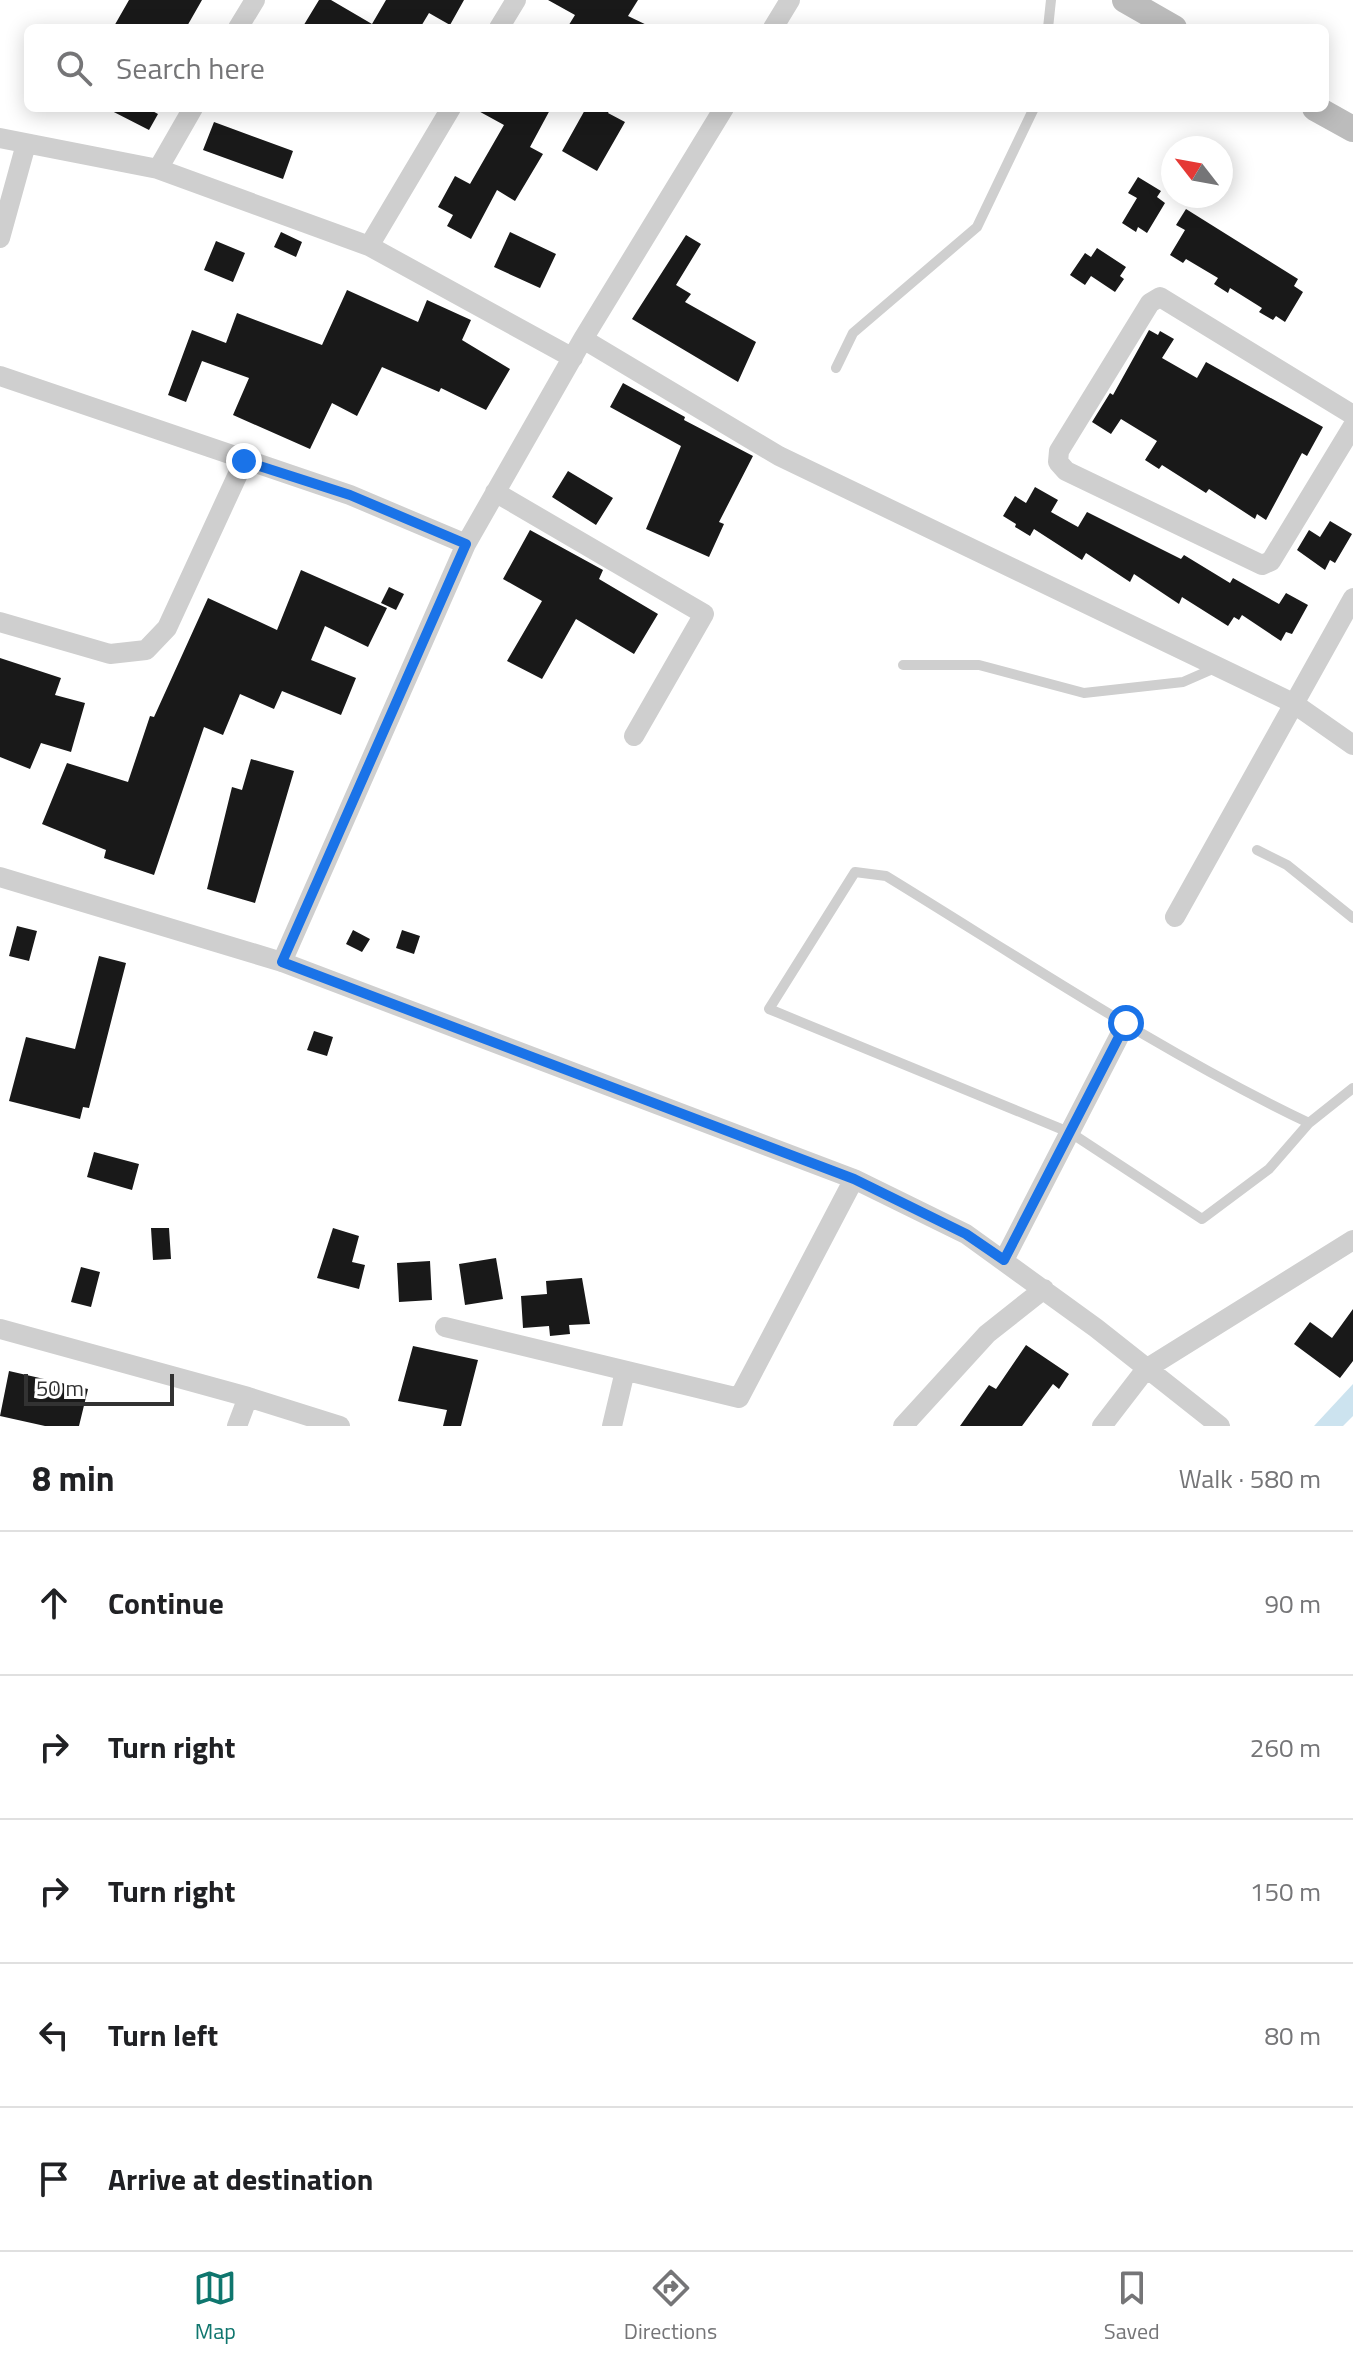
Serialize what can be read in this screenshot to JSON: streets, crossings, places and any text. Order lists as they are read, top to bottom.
{
  "scale_bar": "50 m",
  "north": "top left",
  "page": {
    "search": "Search here",
    "scale": "50 m",
    "heading": ["8 min", "Walk · 580 m"],
    "list": [
      ["Continue", "90 m"],
      ["Turn right", "260 m"],
      ["Turn right", "150 m"],
      ["Turn left", "80 m"],
      "Arrive at destination"
    ],
    "nav": ["Map", "Directions", "Saved"]
  }
}
